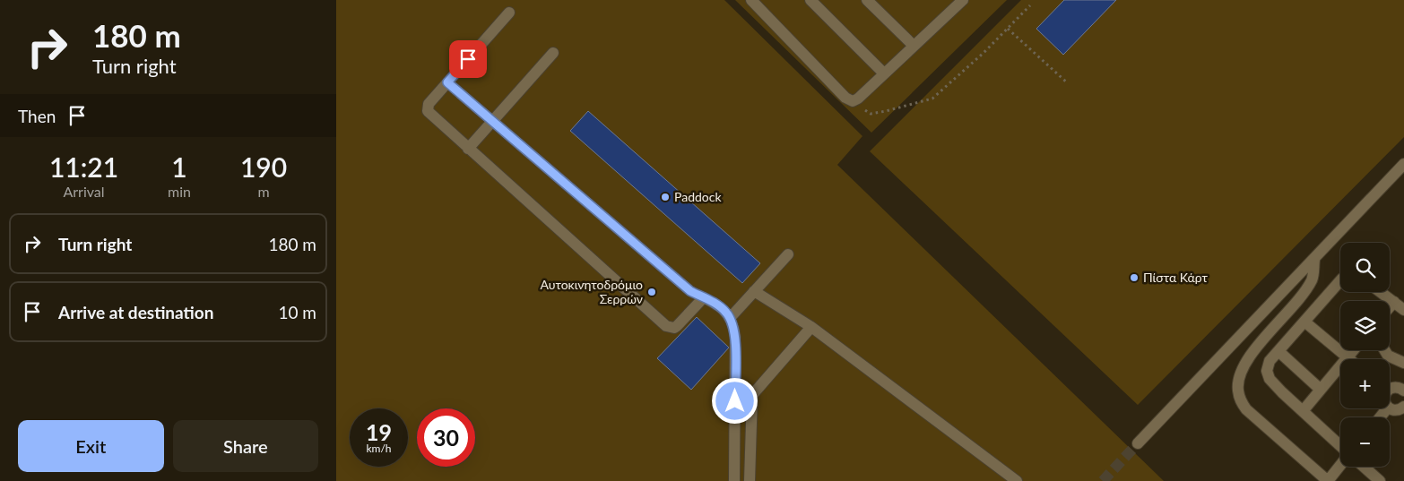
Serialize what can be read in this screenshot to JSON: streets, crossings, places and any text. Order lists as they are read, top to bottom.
{
  "places": ["Paddock", "Πίστα Κάρτ", "Αυτοκινητοδρόμιο Σερρών"],
  "page": {
    "turn": ["180 m", "Turn right"],
    "then": "Then",
    "eta": [
      "11:21",
      "Arrival",
      "1",
      "min",
      "190",
      "m"
    ],
    "list": [
      {
        "name": "Turn right",
        "value": "180 m"
      },
      {
        "name": "Arrive at destination",
        "value": "10 m"
      }
    ],
    "map_buttons": ["+", "−"],
    "speed": "19 km/h",
    "limit": "30",
    "buttons": ["Exit", "Share"]
  }
}
